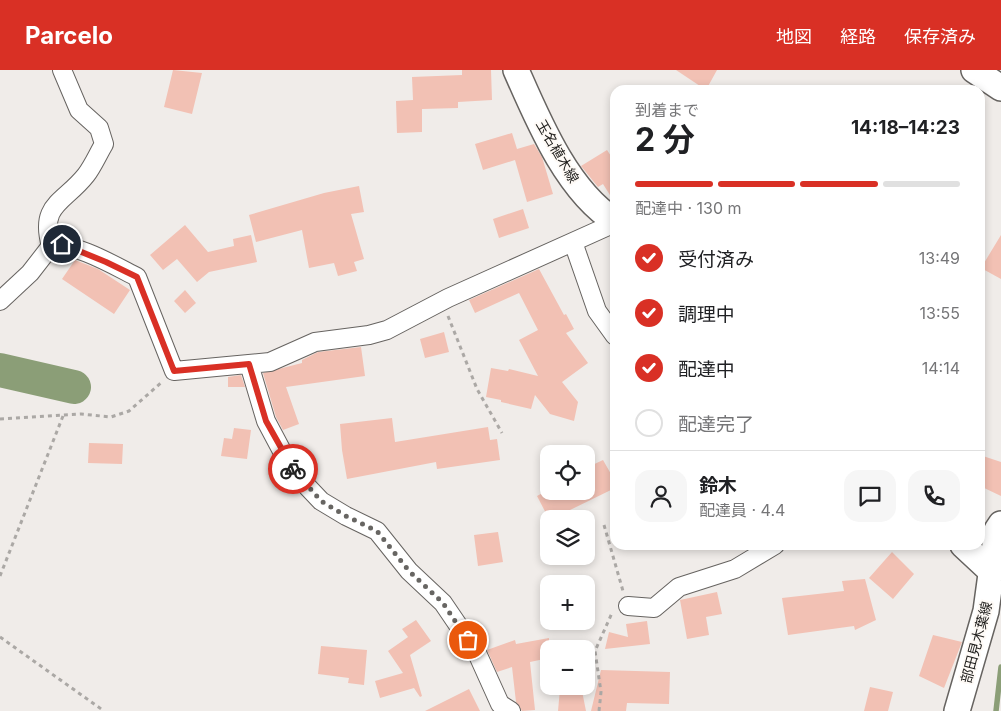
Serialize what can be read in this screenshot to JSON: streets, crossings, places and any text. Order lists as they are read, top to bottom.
{
  "streets": {
    "main road": ["玉名植木線", "部田見木葉線"]
  },
  "page": {
    "header": "Parcelo",
    "nav": ["地図", "経路", "保存済み"],
    "heading": ["2 分", "到着まで", "14:18–14:23"],
    "panel": ["鈴木", "配達員 · 4.4"],
    "bar": "配達中 · 130 m",
    "list": [
      ["受付済み", "13:49"],
      ["調理中", "13:55"],
      ["配達中", "14:14"],
      "配達完了"
    ],
    "map_buttons": ["+", "−"]
  }
}
